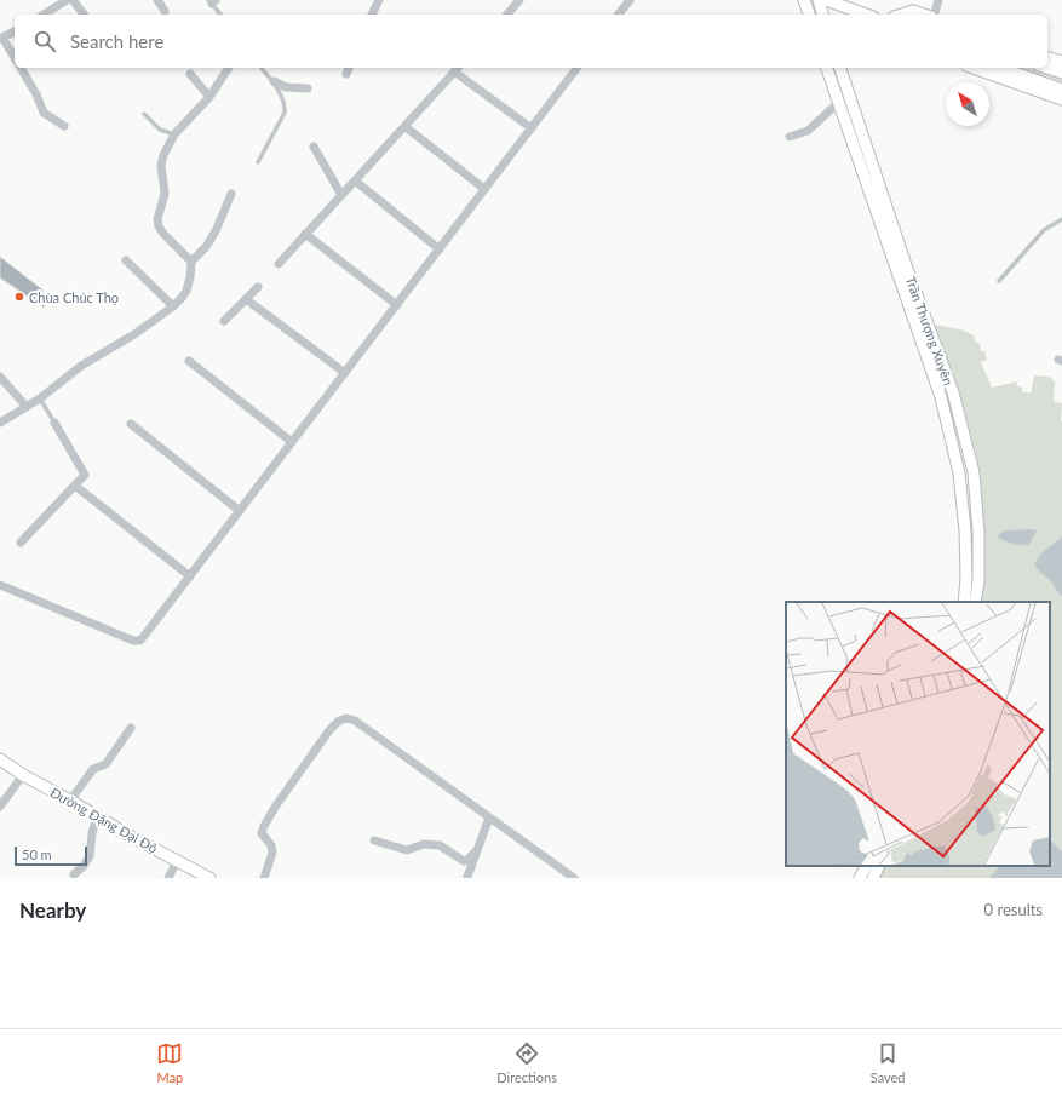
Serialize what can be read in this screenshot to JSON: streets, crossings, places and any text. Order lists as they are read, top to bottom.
{
  "streets": {
    "main road": ["Trần Thượng Xuyên", "Đường Đặng Đại Độ"]
  },
  "places": ["Chùa Chúc Thọ"],
  "scale_bar": "50 m",
  "north": "top left",
  "page": {
    "search": "Search here",
    "scale": "50 m",
    "heading": ["Nearby", "0 results"],
    "nav": ["Map", "Directions", "Saved"]
  }
}
